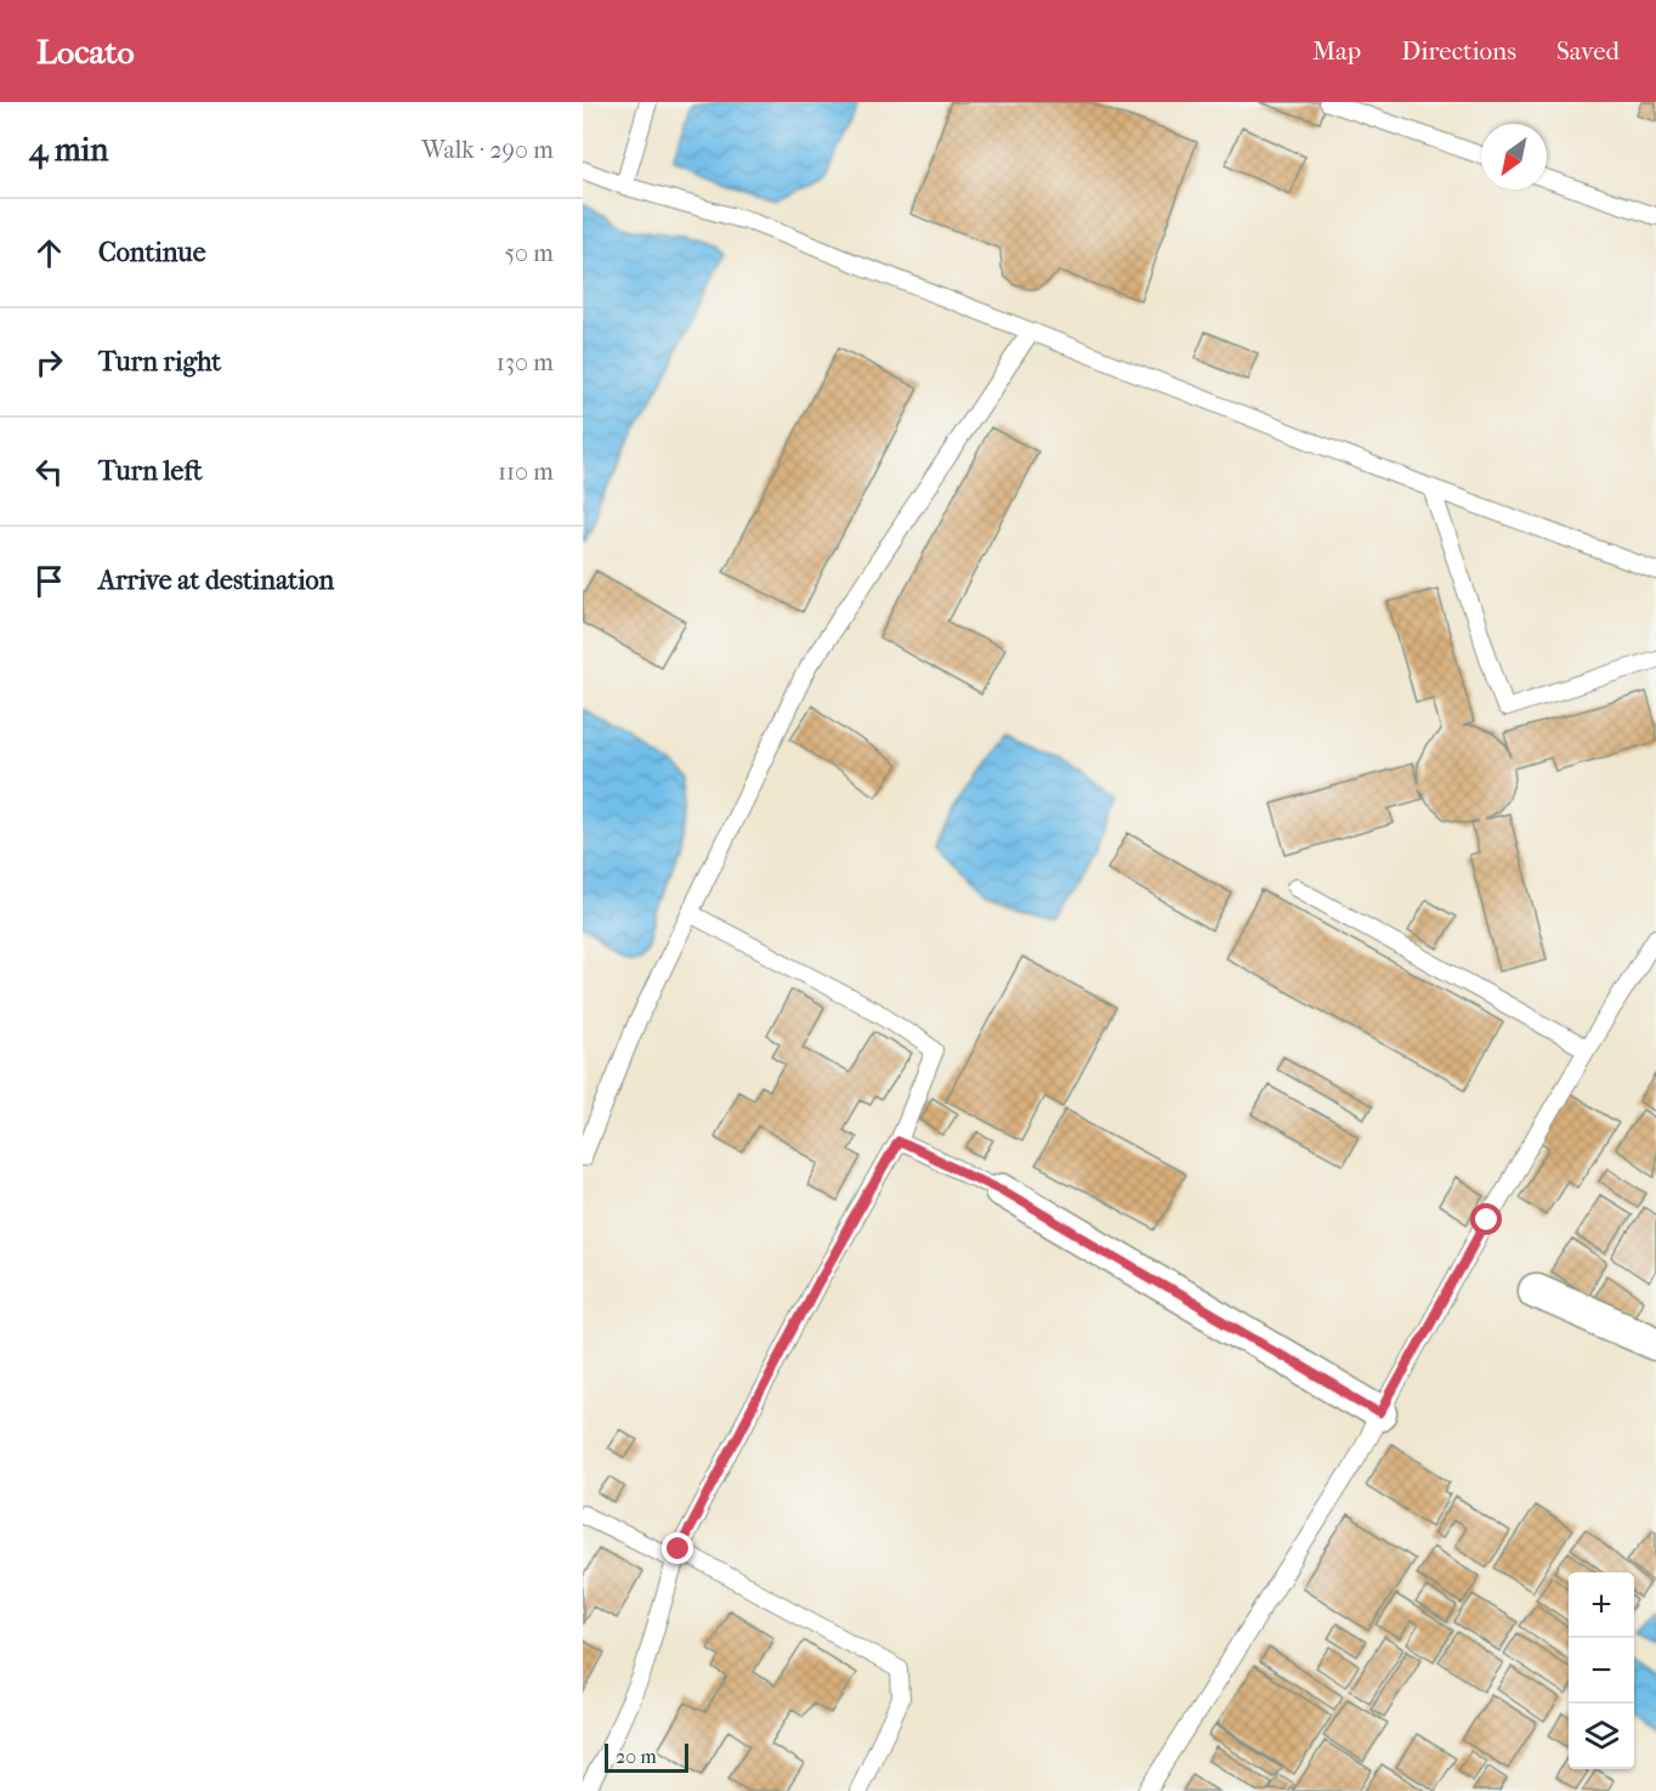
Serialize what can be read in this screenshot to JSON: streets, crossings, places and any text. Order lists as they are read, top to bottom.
{
  "scale_bar": "20 m",
  "north": "bottom left",
  "page": {
    "header": "Locato",
    "nav": ["Map", "Directions", "Saved"],
    "heading": ["4 min", "Walk · 290 m"],
    "list": [
      ["Continue", "50 m"],
      ["Turn right", "130 m"],
      ["Turn left", "110 m"],
      "Arrive at destination"
    ],
    "map_buttons": ["+", "−"],
    "scale": "20 m"
  }
}
